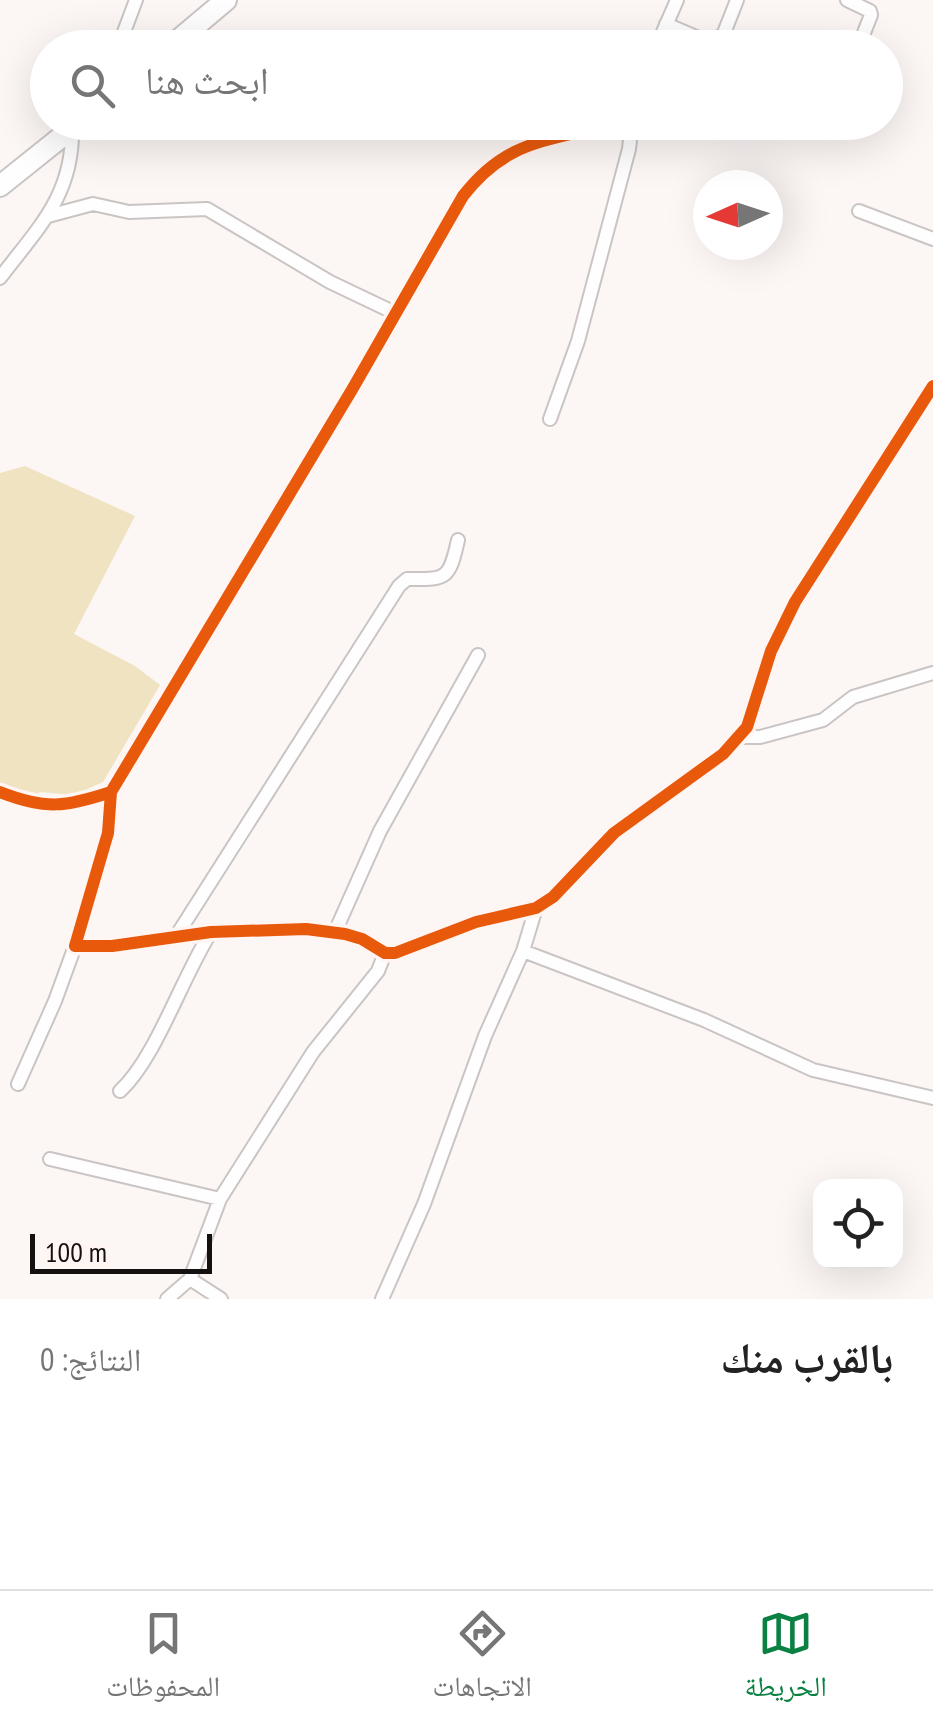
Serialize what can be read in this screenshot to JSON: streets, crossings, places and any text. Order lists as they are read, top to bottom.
{
  "scale_bar": "100 m",
  "north": "left",
  "page": {
    "search": "ابحث هنا",
    "scale": "100 m",
    "heading": ["بالقرب منك", "النتائج: 0"],
    "nav": ["الخريطة", "الاتجاهات", "المحفوظات"]
  }
}
